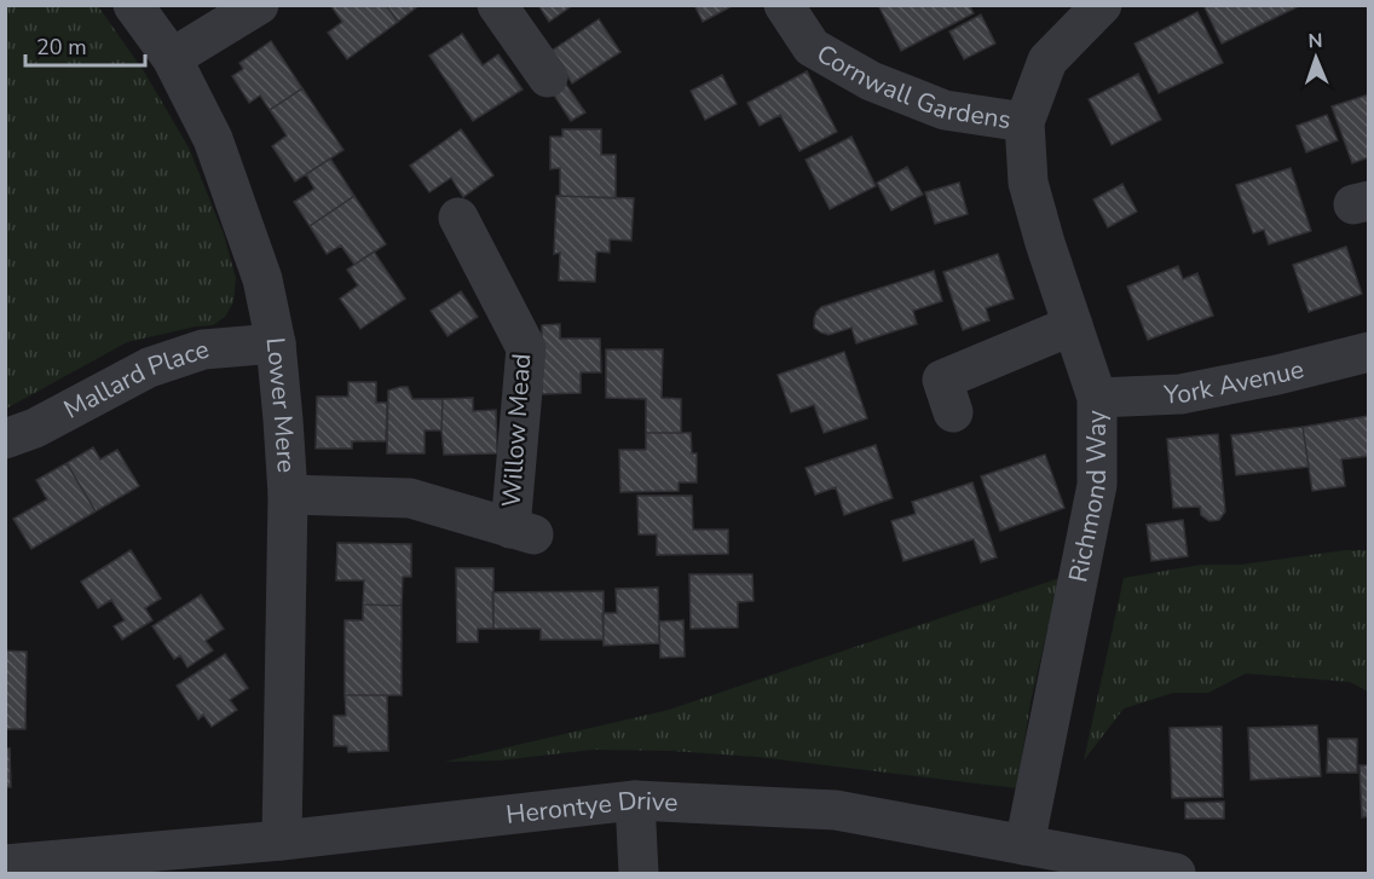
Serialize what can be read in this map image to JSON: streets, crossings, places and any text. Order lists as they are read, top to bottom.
{
  "streets": {
    "street": [
      "Cornwall Gardens",
      "York Avenue",
      "Mallard Place",
      "Lower Mere",
      "Willow Mead",
      "Richmond Way",
      "Herontye Drive"
    ]
  },
  "crossings": [
    ["Cornwall Gardens", "Richmond Way"],
    ["York Avenue", "Richmond Way"],
    ["Mallard Place", "Lower Mere"],
    ["Lower Mere", "Willow Mead"],
    ["Lower Mere", "Herontye Drive"],
    ["Richmond Way", "Herontye Drive"]
  ],
  "scale_bar": "20 m",
  "north": "top"
}
